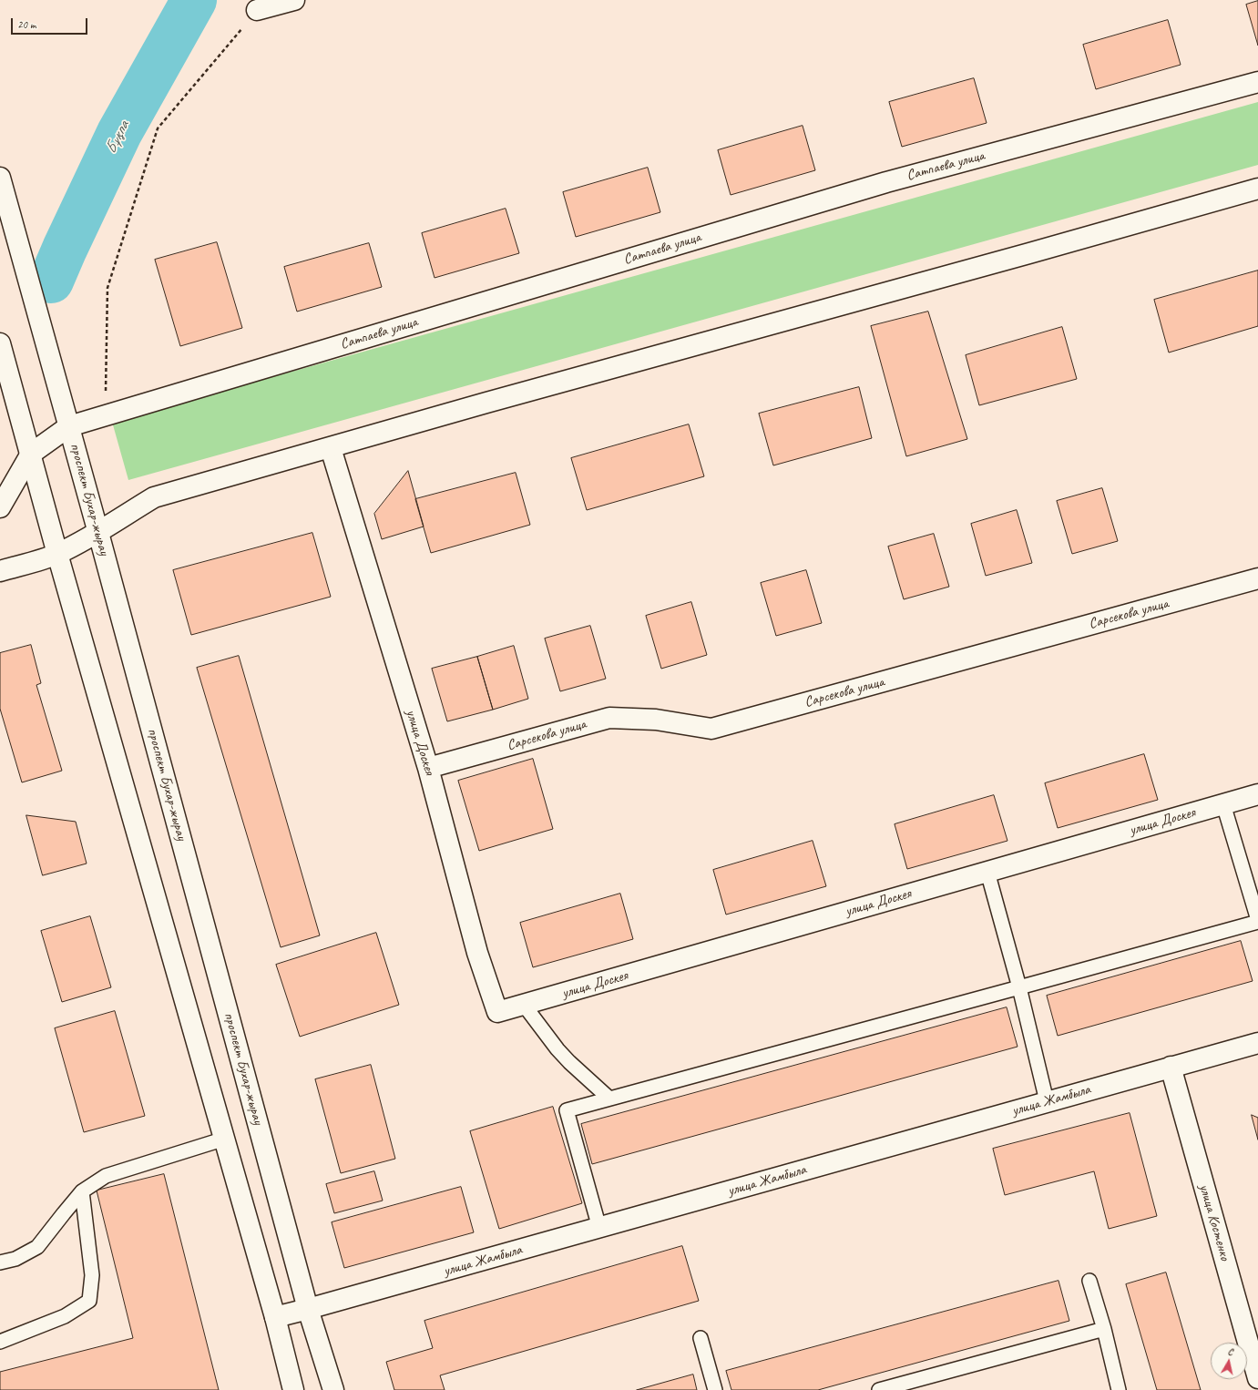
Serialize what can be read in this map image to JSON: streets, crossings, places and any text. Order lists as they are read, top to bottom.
{
  "streets": {
    "main road": [
      "Сатпаева улица",
      "проспект Бухар-жырау",
      "Сарсекова улица",
      "улица Доскея",
      "улица Жамбыла",
      "улица Костенко"
    ]
  },
  "crossings": [
    ["Сатпаева улица", "проспект Бухар-жырау"],
    ["проспект Бухар-жырау", "улица Жамбыла"],
    ["Сарсекова улица", "улица Доскея"],
    ["улица Жамбыла", "улица Костенко"]
  ],
  "water": ["Бұқпа"],
  "scale_bar": "20 m",
  "north": "top"
}
